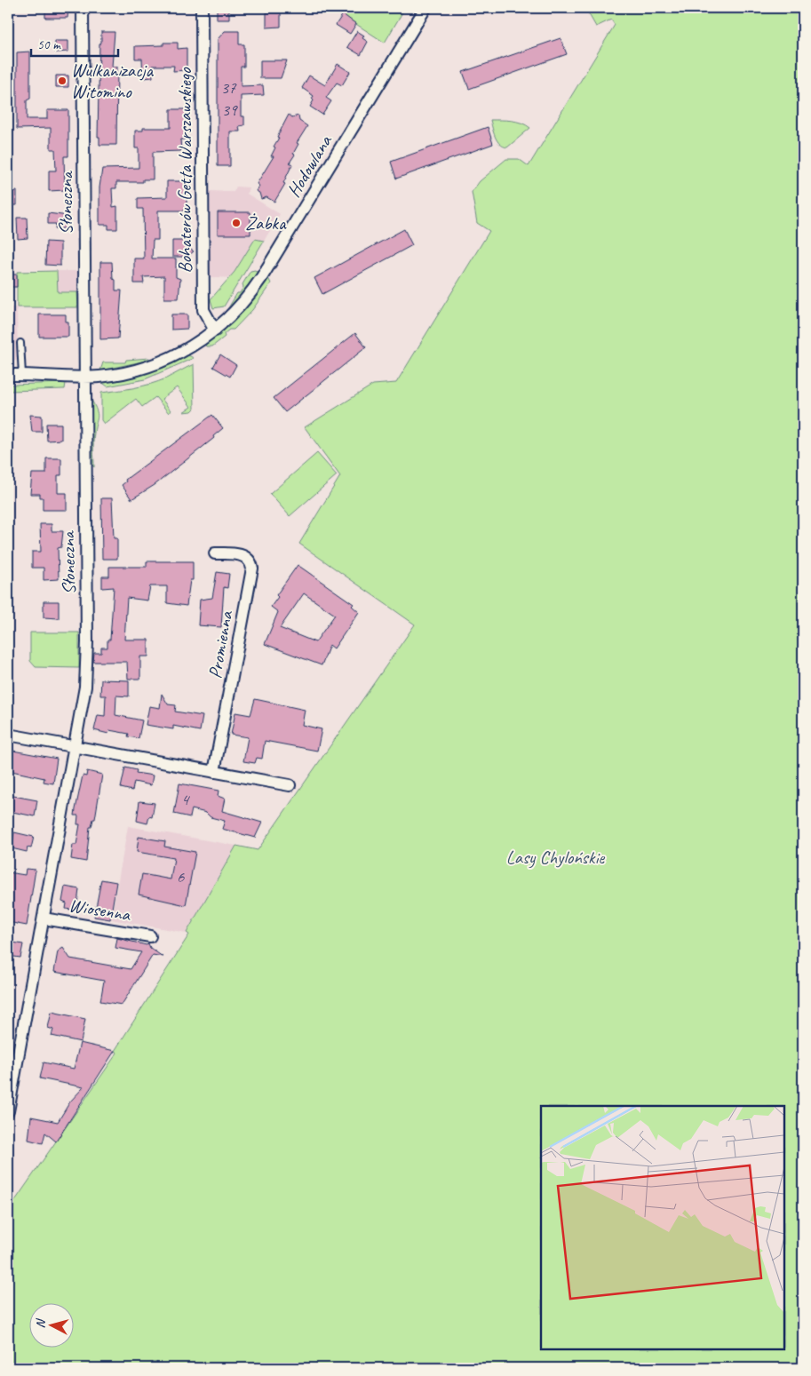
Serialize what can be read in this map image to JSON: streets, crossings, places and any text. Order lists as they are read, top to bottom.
{
  "streets": {
    "street": [
      "Hodowlana",
      "Bohaterów Getta Warszawskiego",
      "Słoneczna",
      "Promienna",
      "Wiosenna"
    ]
  },
  "crossings": [
    ["Hodowlana", "Bohaterów Getta Warszawskiego"],
    ["Hodowlana", "Słoneczna"],
    ["Słoneczna", "Wiosenna"]
  ],
  "parks": ["Lasy Chylońskie"],
  "places": ["Wulkanizacja Witomino", "Żabka"],
  "house_numbers": [
    "37",
    "39",
    "4",
    "6"
  ],
  "scale_bar": "50 m",
  "north": "left"
}
